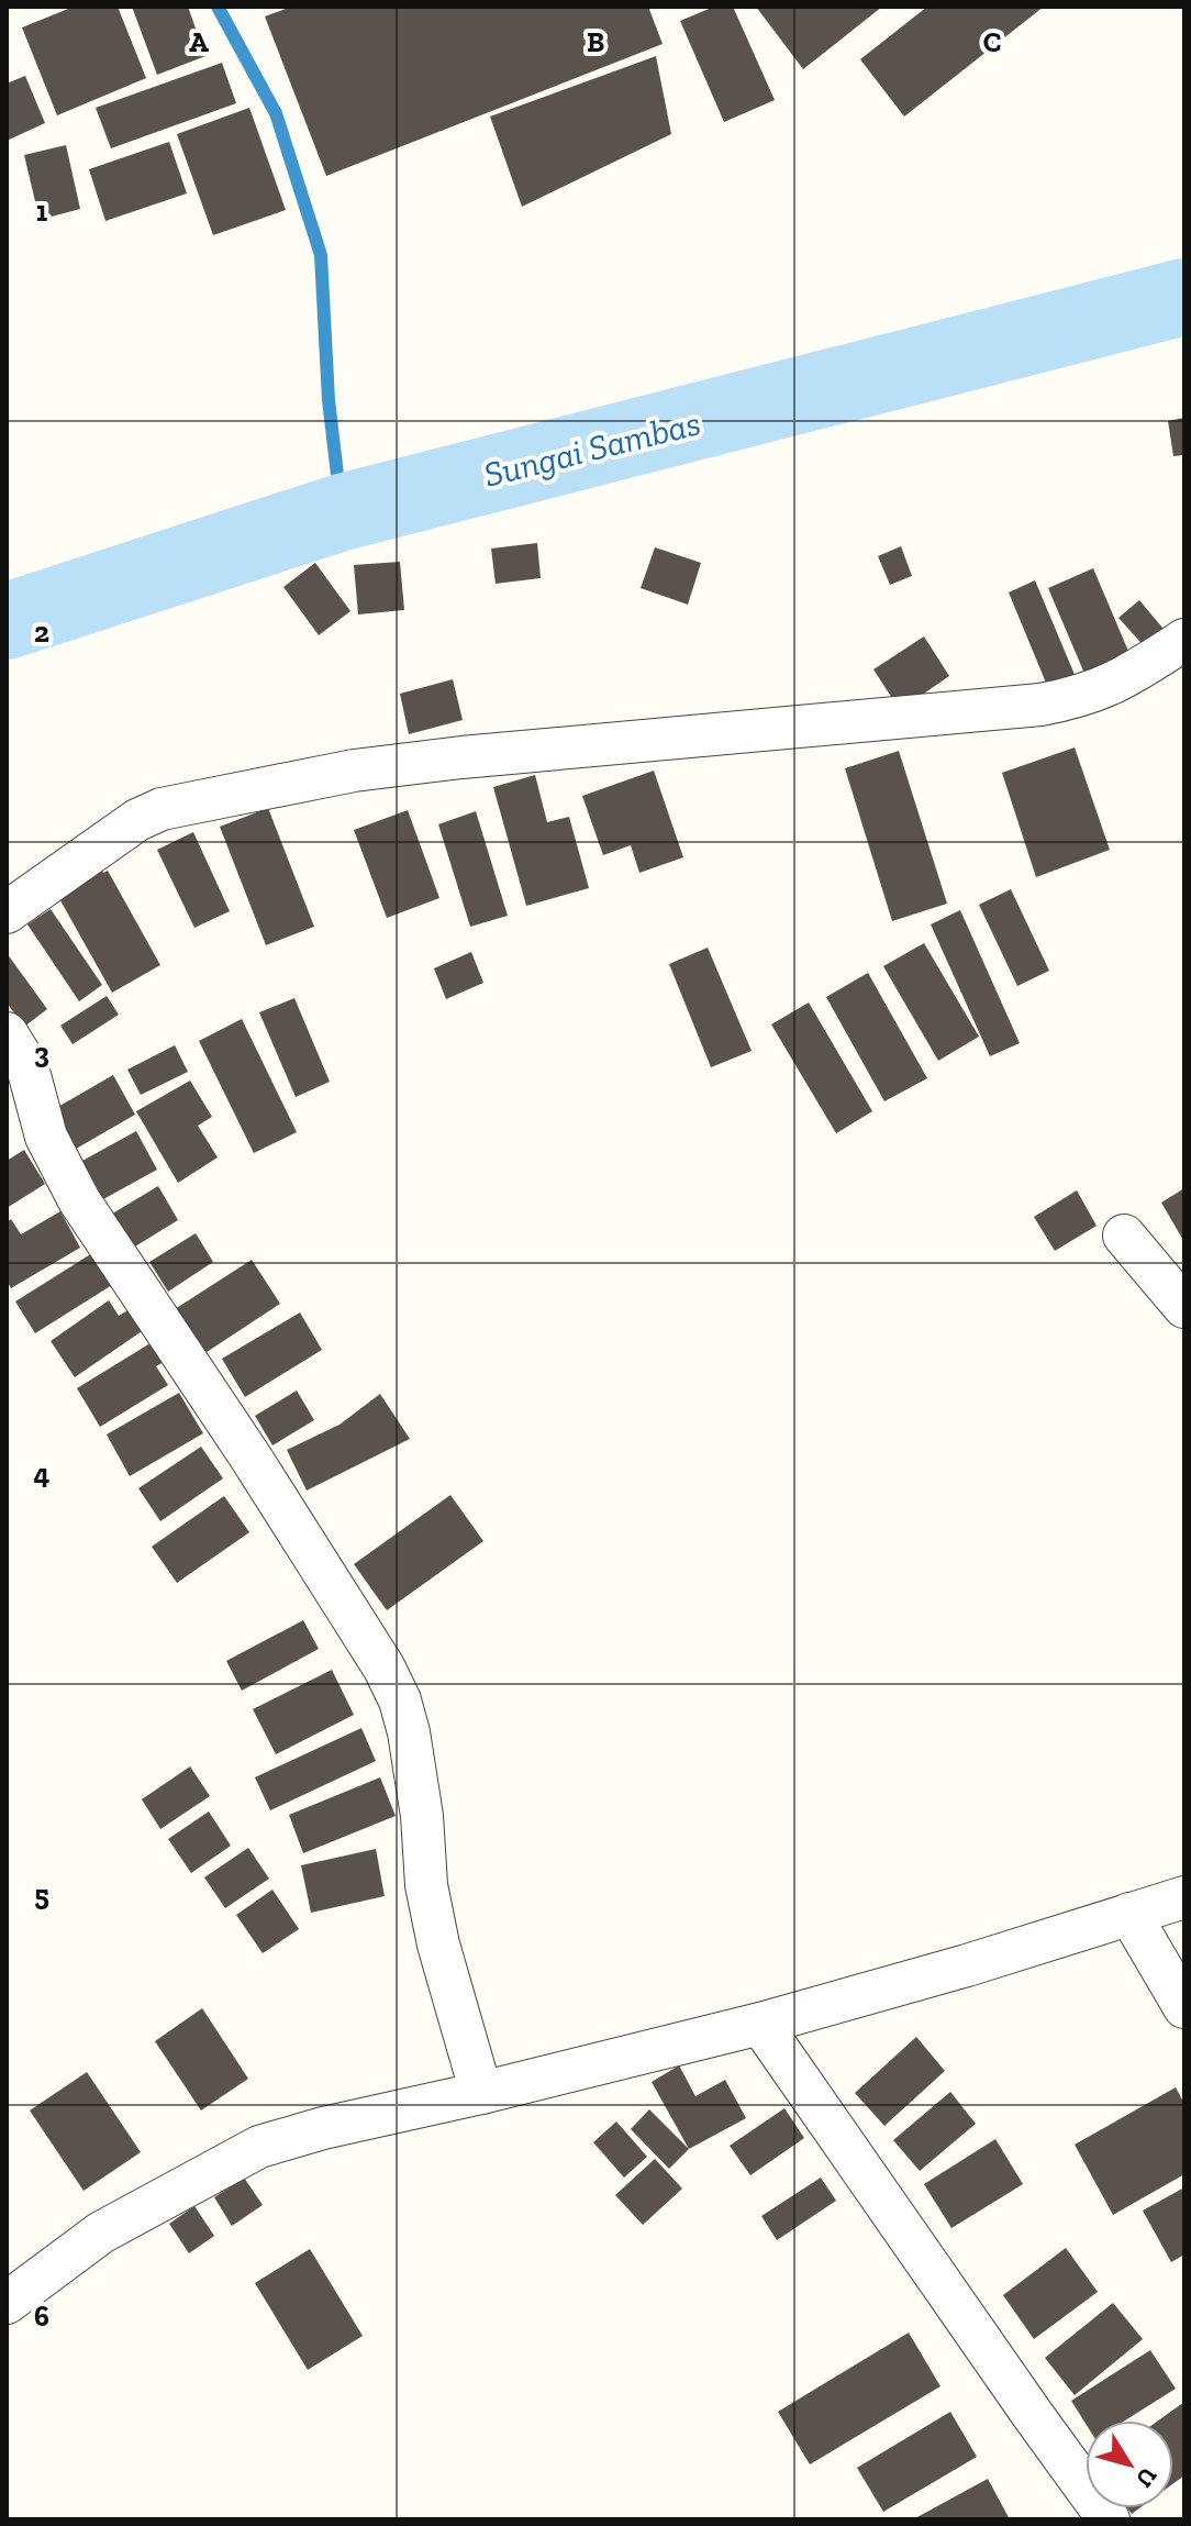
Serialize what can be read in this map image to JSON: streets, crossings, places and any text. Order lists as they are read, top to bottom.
{
  "water": ["Sungai Sambas"],
  "north": "bottom right",
  "grid": {
    "columns": ["A", "B", "C"],
    "rows": [
      "1",
      "2",
      "3",
      "4",
      "5",
      "6"
    ]
  }
}
